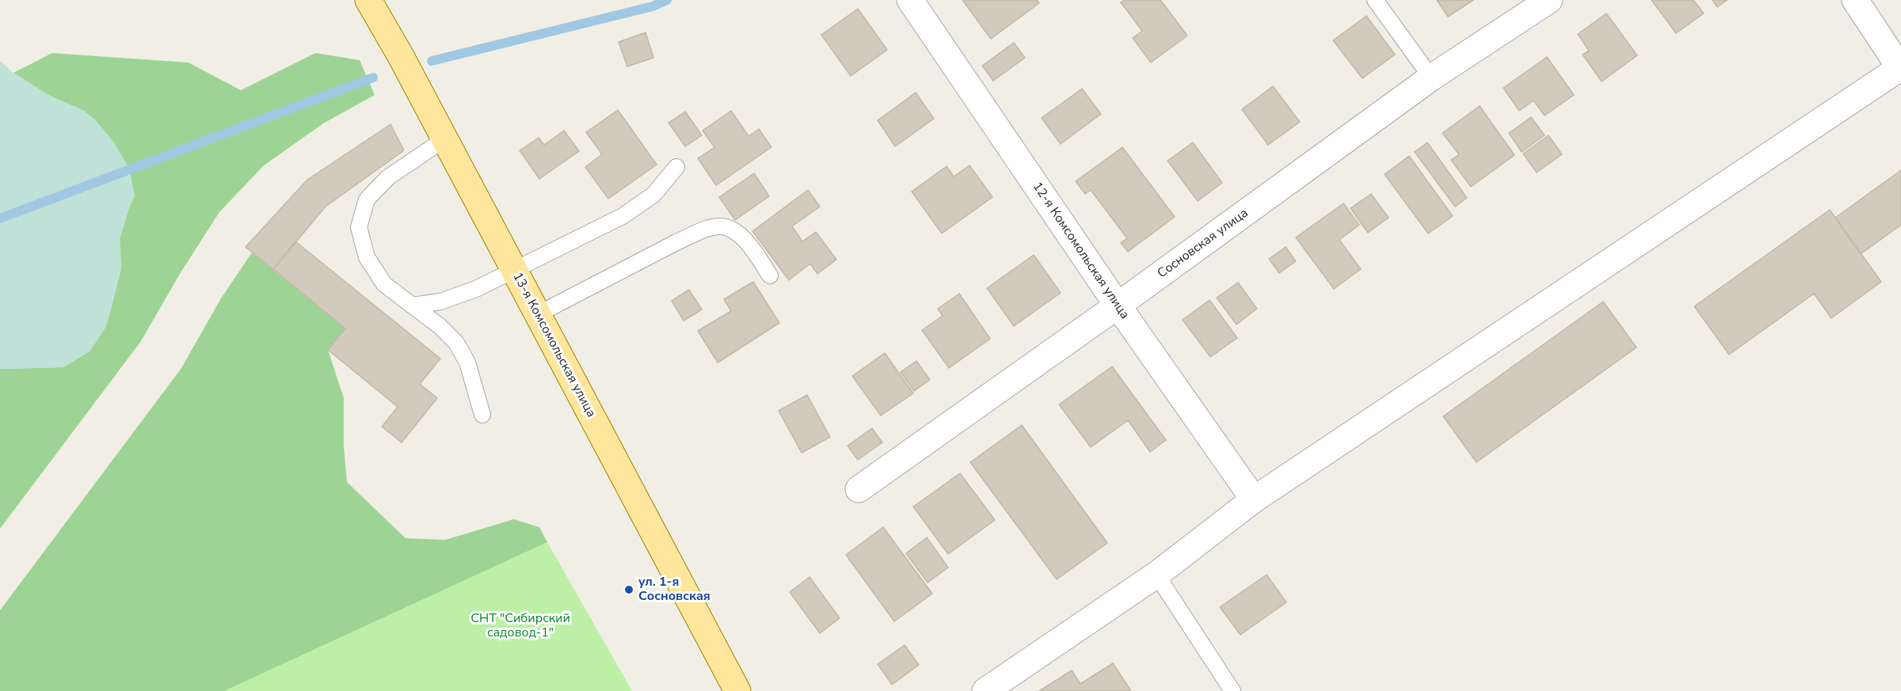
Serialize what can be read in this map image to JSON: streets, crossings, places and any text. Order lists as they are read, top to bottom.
{
  "streets": {
    "main road": ["13-я Комсомольская улица"],
    "street": ["Сосновская улица", "12-я Комсомольская улица"]
  },
  "crossings": [
    ["Сосновская улица", "12-я Комсомольская улица"]
  ],
  "parks": ["СНТ \"Сибирский садовод-1\""],
  "places": ["ул. 1-я Сосновская"]
}
